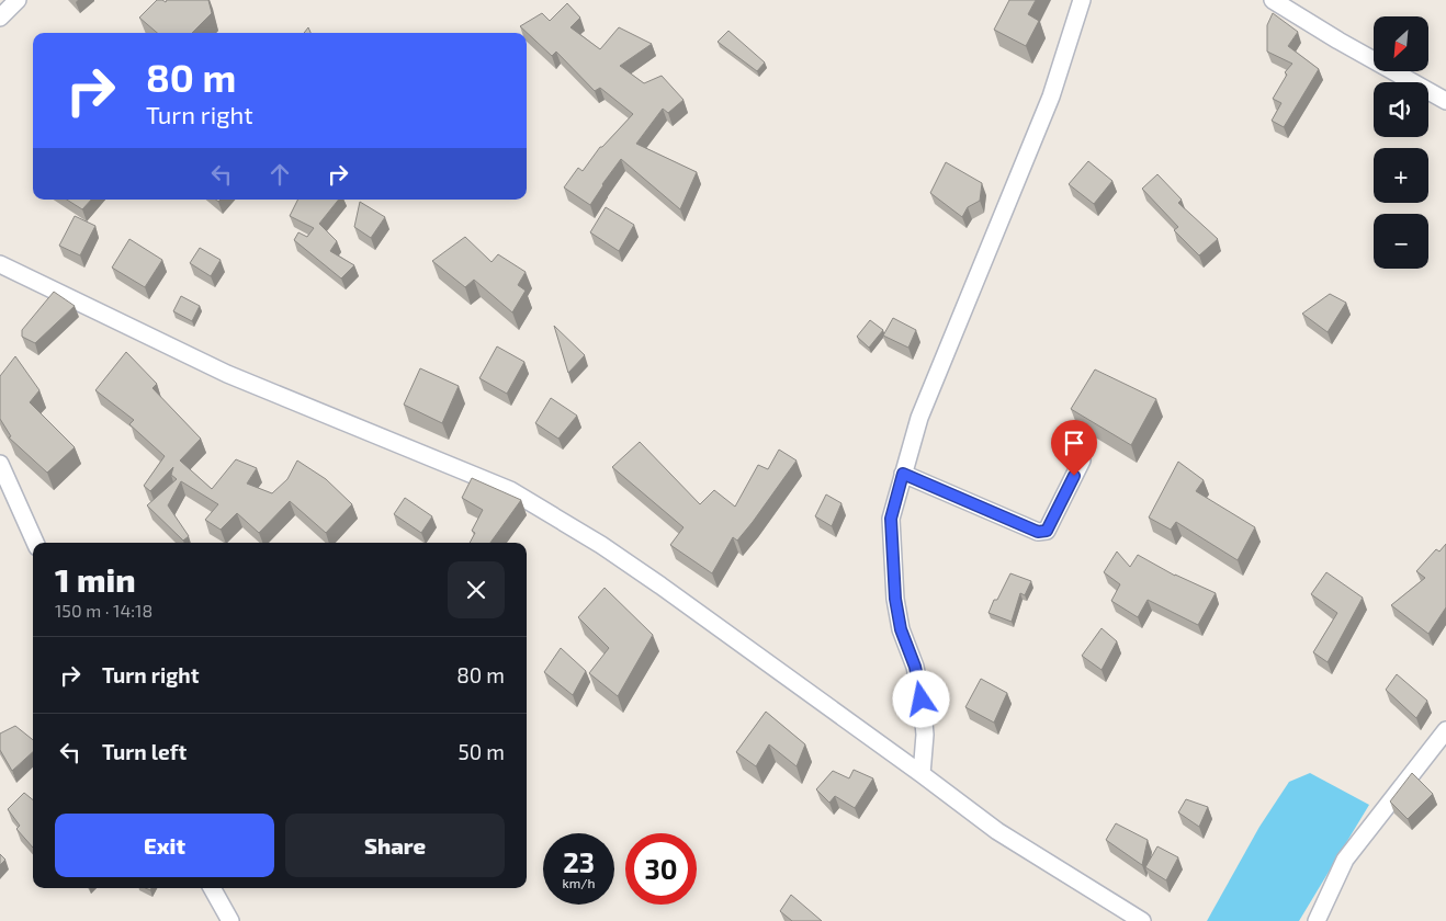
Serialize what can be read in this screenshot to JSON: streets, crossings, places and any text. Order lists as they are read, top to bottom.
{
  "north": "bottom left",
  "page": {
    "map_buttons": ["+", "−"],
    "turn": ["80 m", "Turn right"],
    "heading": ["1 min", "150 m · 14:18"],
    "list": [
      {
        "name": "Turn right",
        "value": "80 m"
      },
      {
        "name": "Turn left",
        "value": "50 m"
      }
    ],
    "buttons": ["Exit", "Share"],
    "speed": "23 km/h",
    "limit": "30"
  }
}
